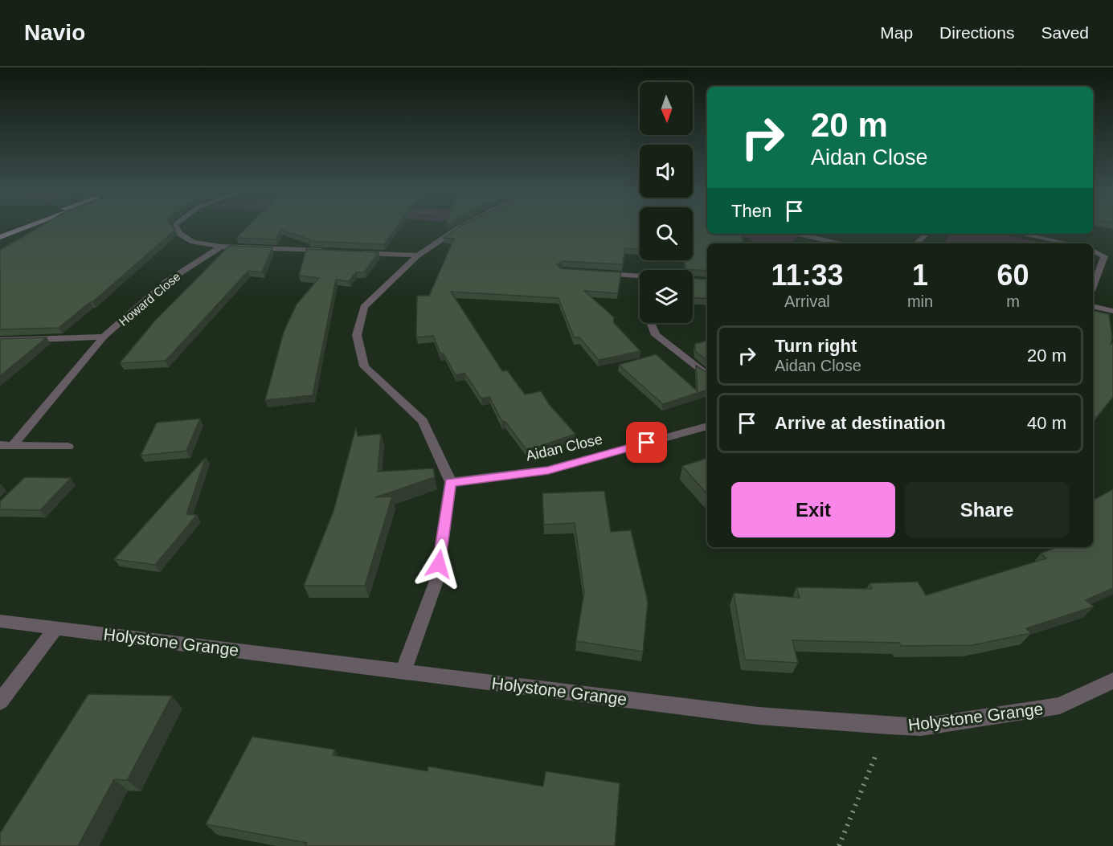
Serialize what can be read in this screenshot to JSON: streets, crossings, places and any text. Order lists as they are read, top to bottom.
{
  "streets": {
    "street": ["Howard Close", "Aidan Close", "Holystone Grange"]
  },
  "north": "bottom",
  "page": {
    "header": "Navio",
    "nav": ["Map", "Directions", "Saved"],
    "turn": ["20 m", "Aidan Close"],
    "then": "Then",
    "eta": [
      "11:33",
      "Arrival",
      "1",
      "min",
      "60",
      "m"
    ],
    "list": [
      {
        "name": "Turn right",
        "note": "Aidan Close",
        "value": "20 m"
      },
      {
        "name": "Arrive at destination",
        "value": "40 m"
      }
    ],
    "buttons": ["Exit", "Share"]
  }
}
